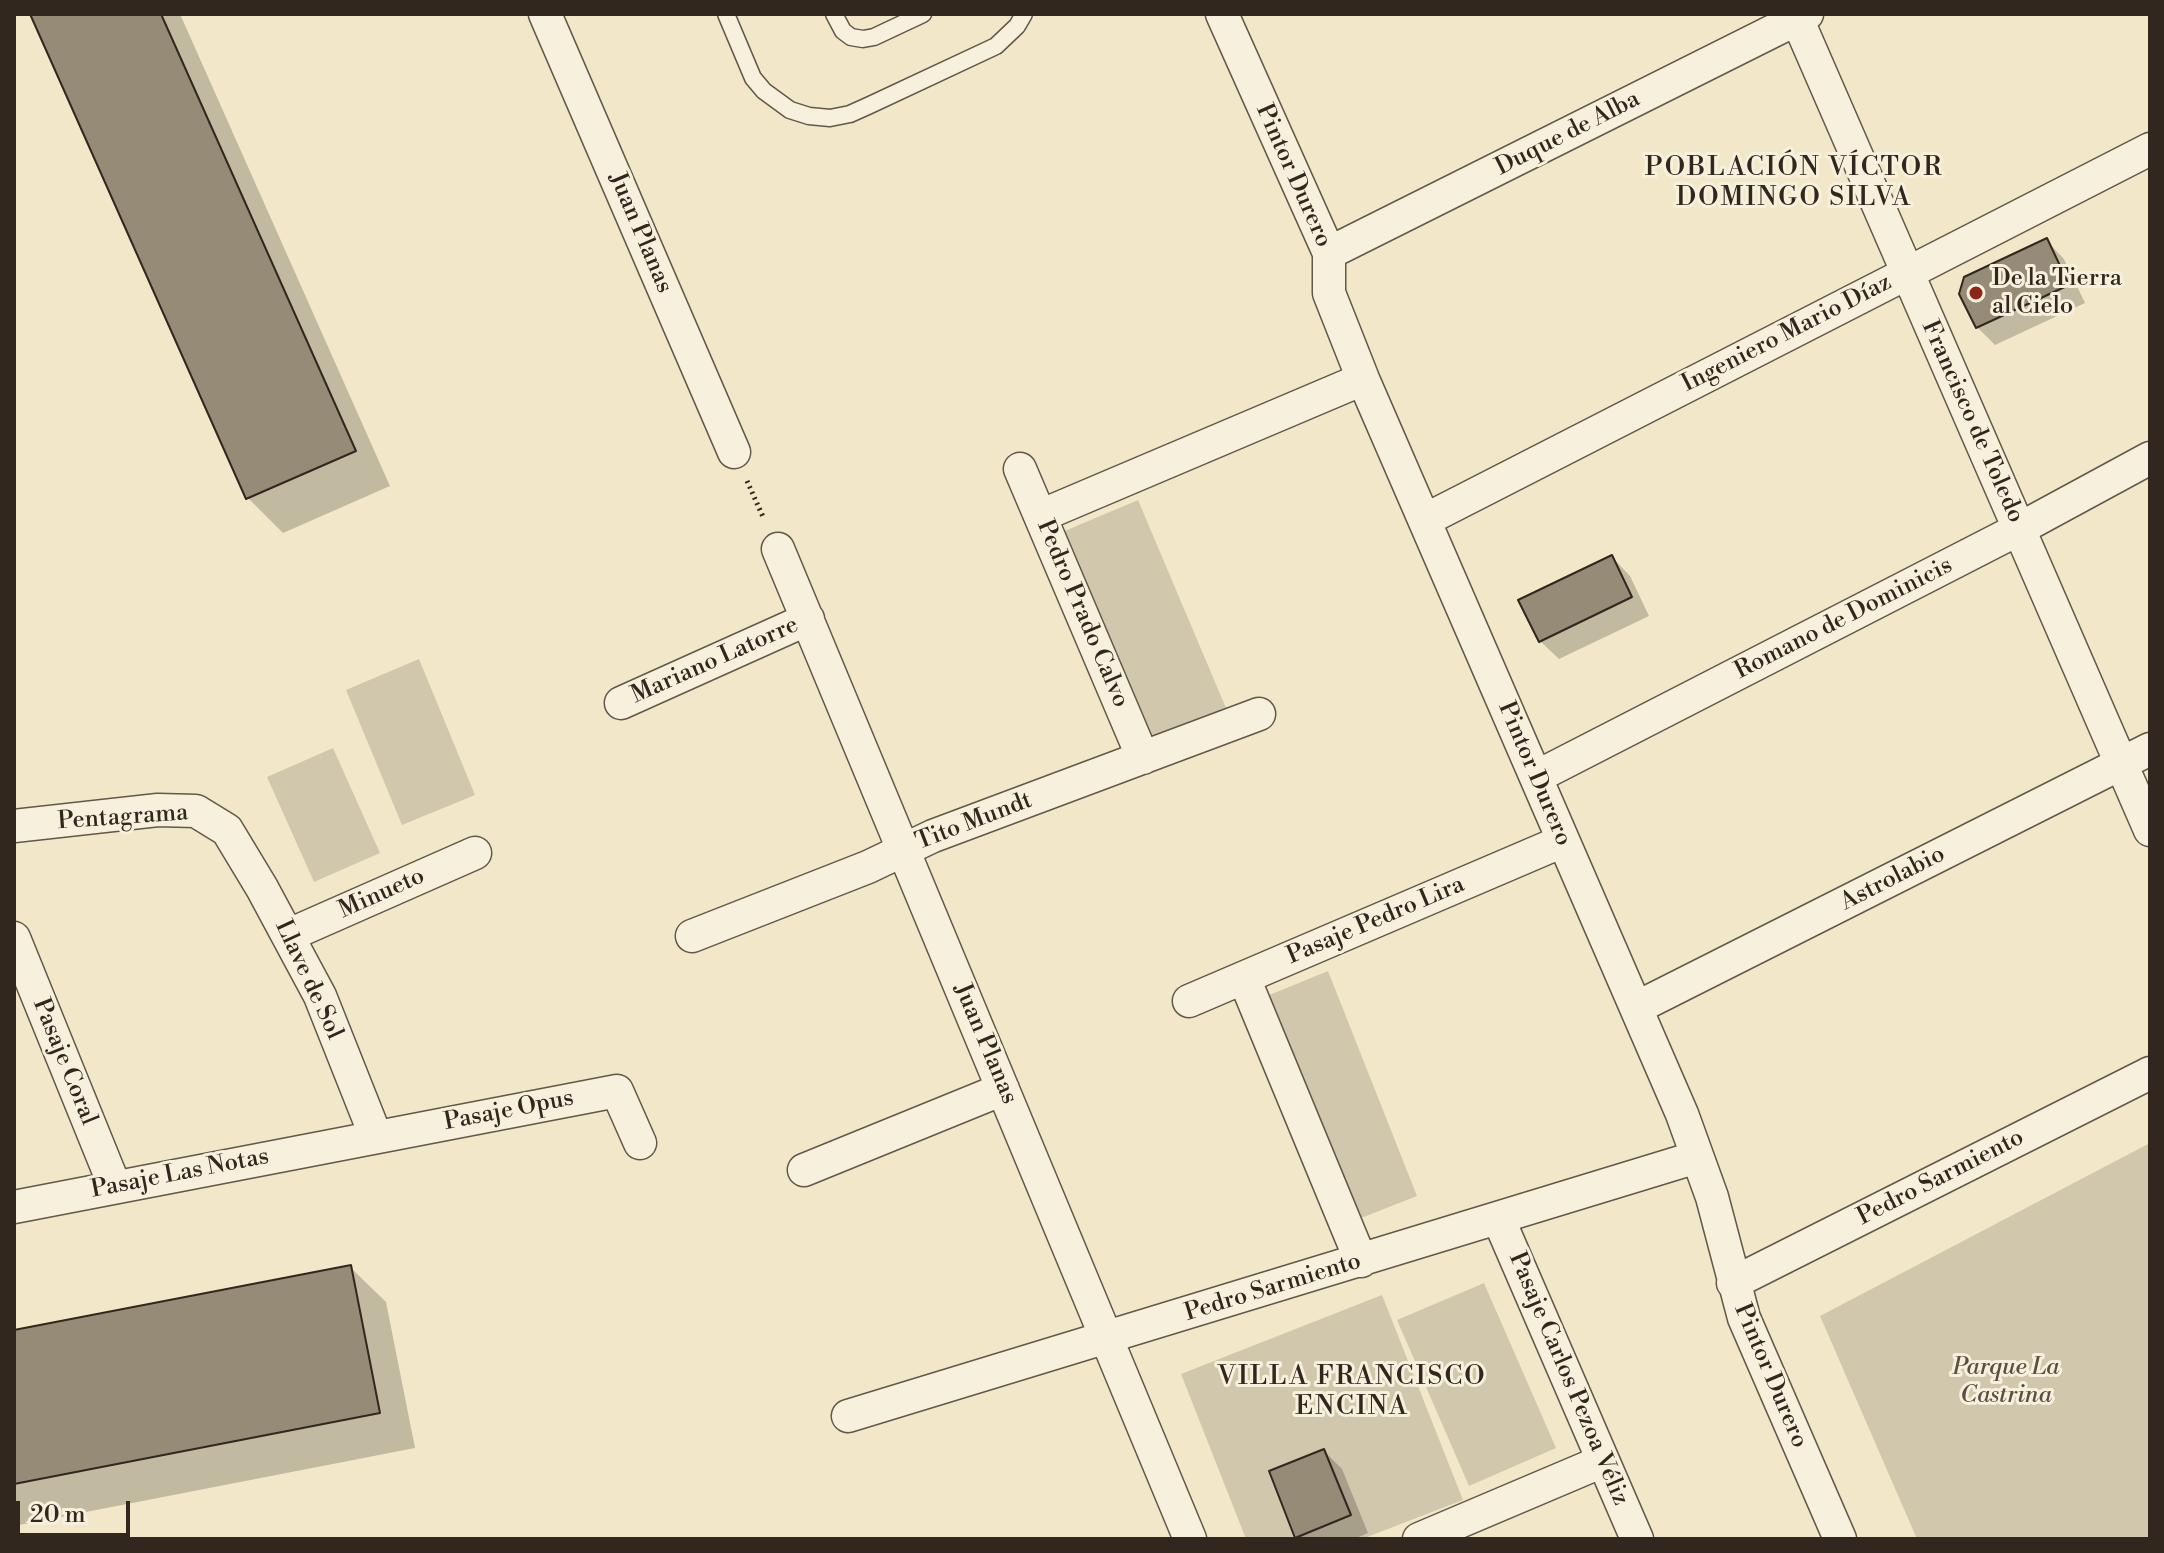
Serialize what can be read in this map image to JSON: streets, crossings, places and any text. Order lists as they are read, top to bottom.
{
  "streets": {
    "street": [
      "Duque de Alba",
      "Pintor Durero",
      "Juan Planas",
      "Ingeniero Mario Díaz",
      "Francisco de Toledo",
      "Pedro Prado Calvo",
      "Romano de Dominicis",
      "Mariano Latorre",
      "Pentagrama",
      "Tito Mundt",
      "Astrolabio",
      "Minueto",
      "Pasaje Pedro Lira",
      "Llave de Sol",
      "Pasaje Coral",
      "Pasaje Opus",
      "Pasaje Las Notas",
      "Pedro Sarmiento",
      "Pasaje Carlos Pezoa Véliz"
    ]
  },
  "crossings": [
    ["Duque de Alba", "Pintor Durero"],
    ["Duque de Alba", "Francisco de Toledo"],
    ["Pintor Durero", "Ingeniero Mario Díaz"],
    ["Pintor Durero", "Romano de Dominicis"],
    ["Pintor Durero", "Astrolabio"],
    ["Pintor Durero", "Pasaje Pedro Lira"],
    ["Pintor Durero", "Pedro Sarmiento"],
    ["Juan Planas", "Mariano Latorre"],
    ["Juan Planas", "Tito Mundt"],
    ["Juan Planas", "Pedro Sarmiento"],
    ["Ingeniero Mario Díaz", "Francisco de Toledo"],
    ["Francisco de Toledo", "Romano de Dominicis"],
    ["Francisco de Toledo", "Astrolabio"],
    ["Pedro Prado Calvo", "Tito Mundt"],
    ["Pentagrama", "Llave de Sol"],
    ["Minueto", "Llave de Sol"],
    ["Llave de Sol", "Pasaje Opus"],
    ["Llave de Sol", "Pasaje Las Notas"],
    ["Pasaje Coral", "Pasaje Las Notas"],
    ["Pasaje Opus", "Pasaje Las Notas"],
    ["Pedro Sarmiento", "Pasaje Carlos Pezoa Véliz"]
  ],
  "districts": ["POBLACIÓN VÍCTOR DOMINGO SILVA", "VILLA FRANCISCO ENCINA"],
  "parks": ["Parque La Castrina"],
  "places": ["De la Tierra al Cielo"],
  "scale_bar": "20 m"
}
